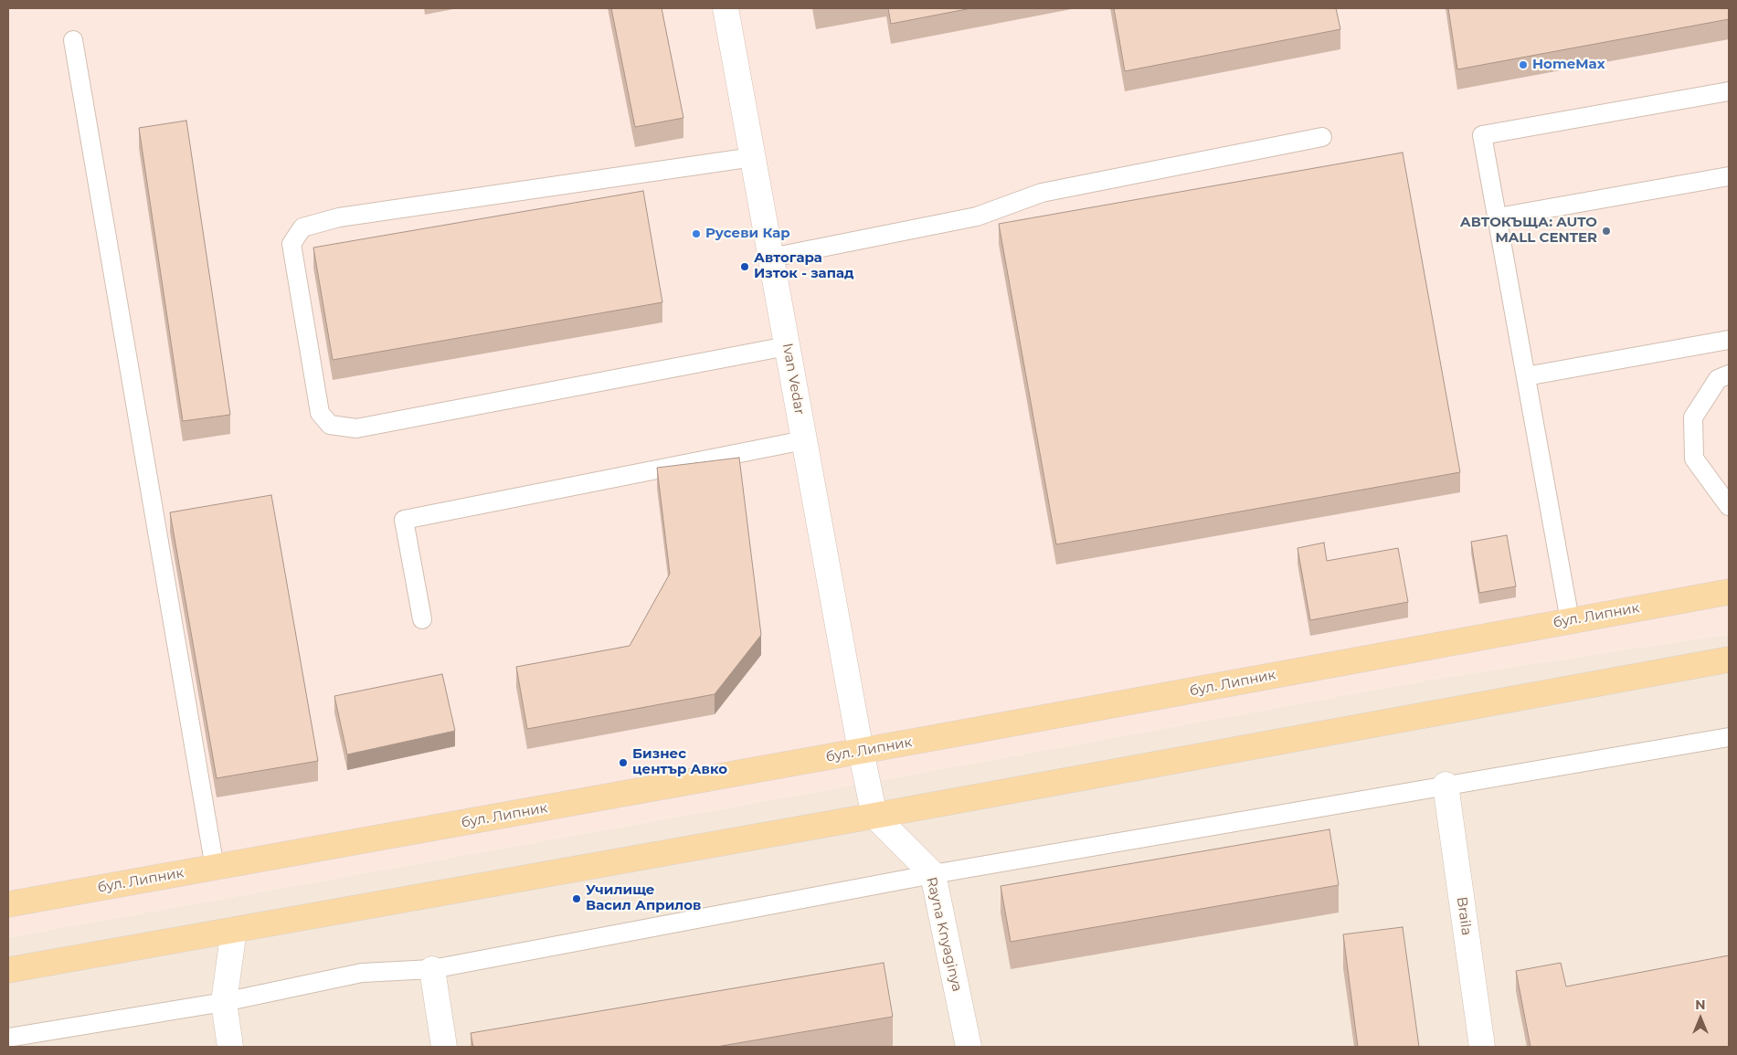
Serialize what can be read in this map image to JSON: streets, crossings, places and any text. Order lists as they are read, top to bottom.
{
  "streets": {
    "main road": ["бул. Липник"],
    "street": ["Ivan Vedar", "Braila", "Rayna Knyaginya"]
  },
  "crossings": [
    ["Ivan Vedar", "бул. Липник"],
    ["Ivan Vedar", "Rayna Knyaginya"]
  ],
  "places": [
    "HomeMax",
    "АВТОКЪЩА: AUTO MALL CENTER",
    "Русеви Кар",
    "Автогара Изток - запад",
    "Бизнес център Авко",
    "Училище Васил Априлов"
  ],
  "north": "top"
}
